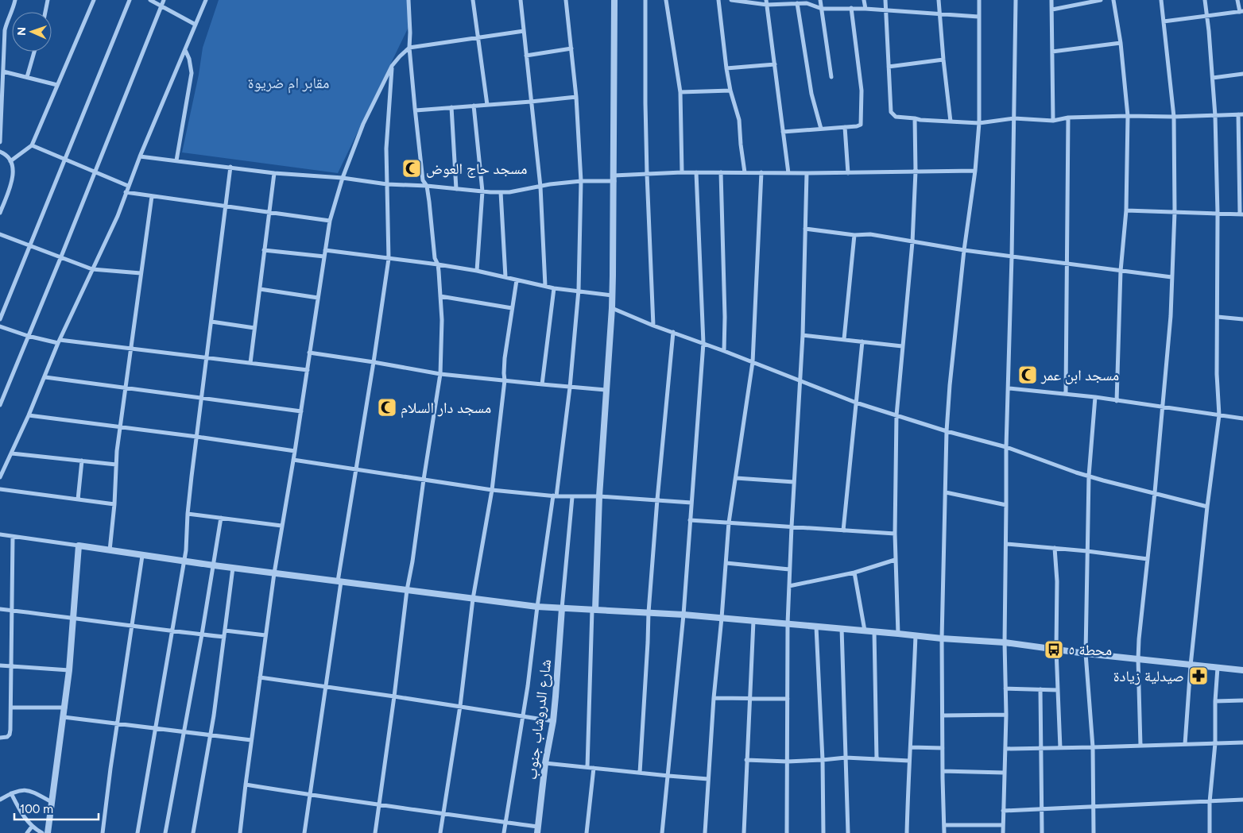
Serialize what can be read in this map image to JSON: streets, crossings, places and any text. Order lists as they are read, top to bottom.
{
  "streets": {
    "street": ["شارع الدروشاب جنوب"]
  },
  "parks": ["مقابر ام ضريوة"],
  "places": {
    "mosque": ["مسجد حاج العوض", "مسجد ابن عمر", "مسجد دار السلام"],
    "bus stop": ["محطة ٥"],
    "pharmacy": ["صيدلية زيادة"]
  },
  "scale_bar": "100 m",
  "north": "left"
}
